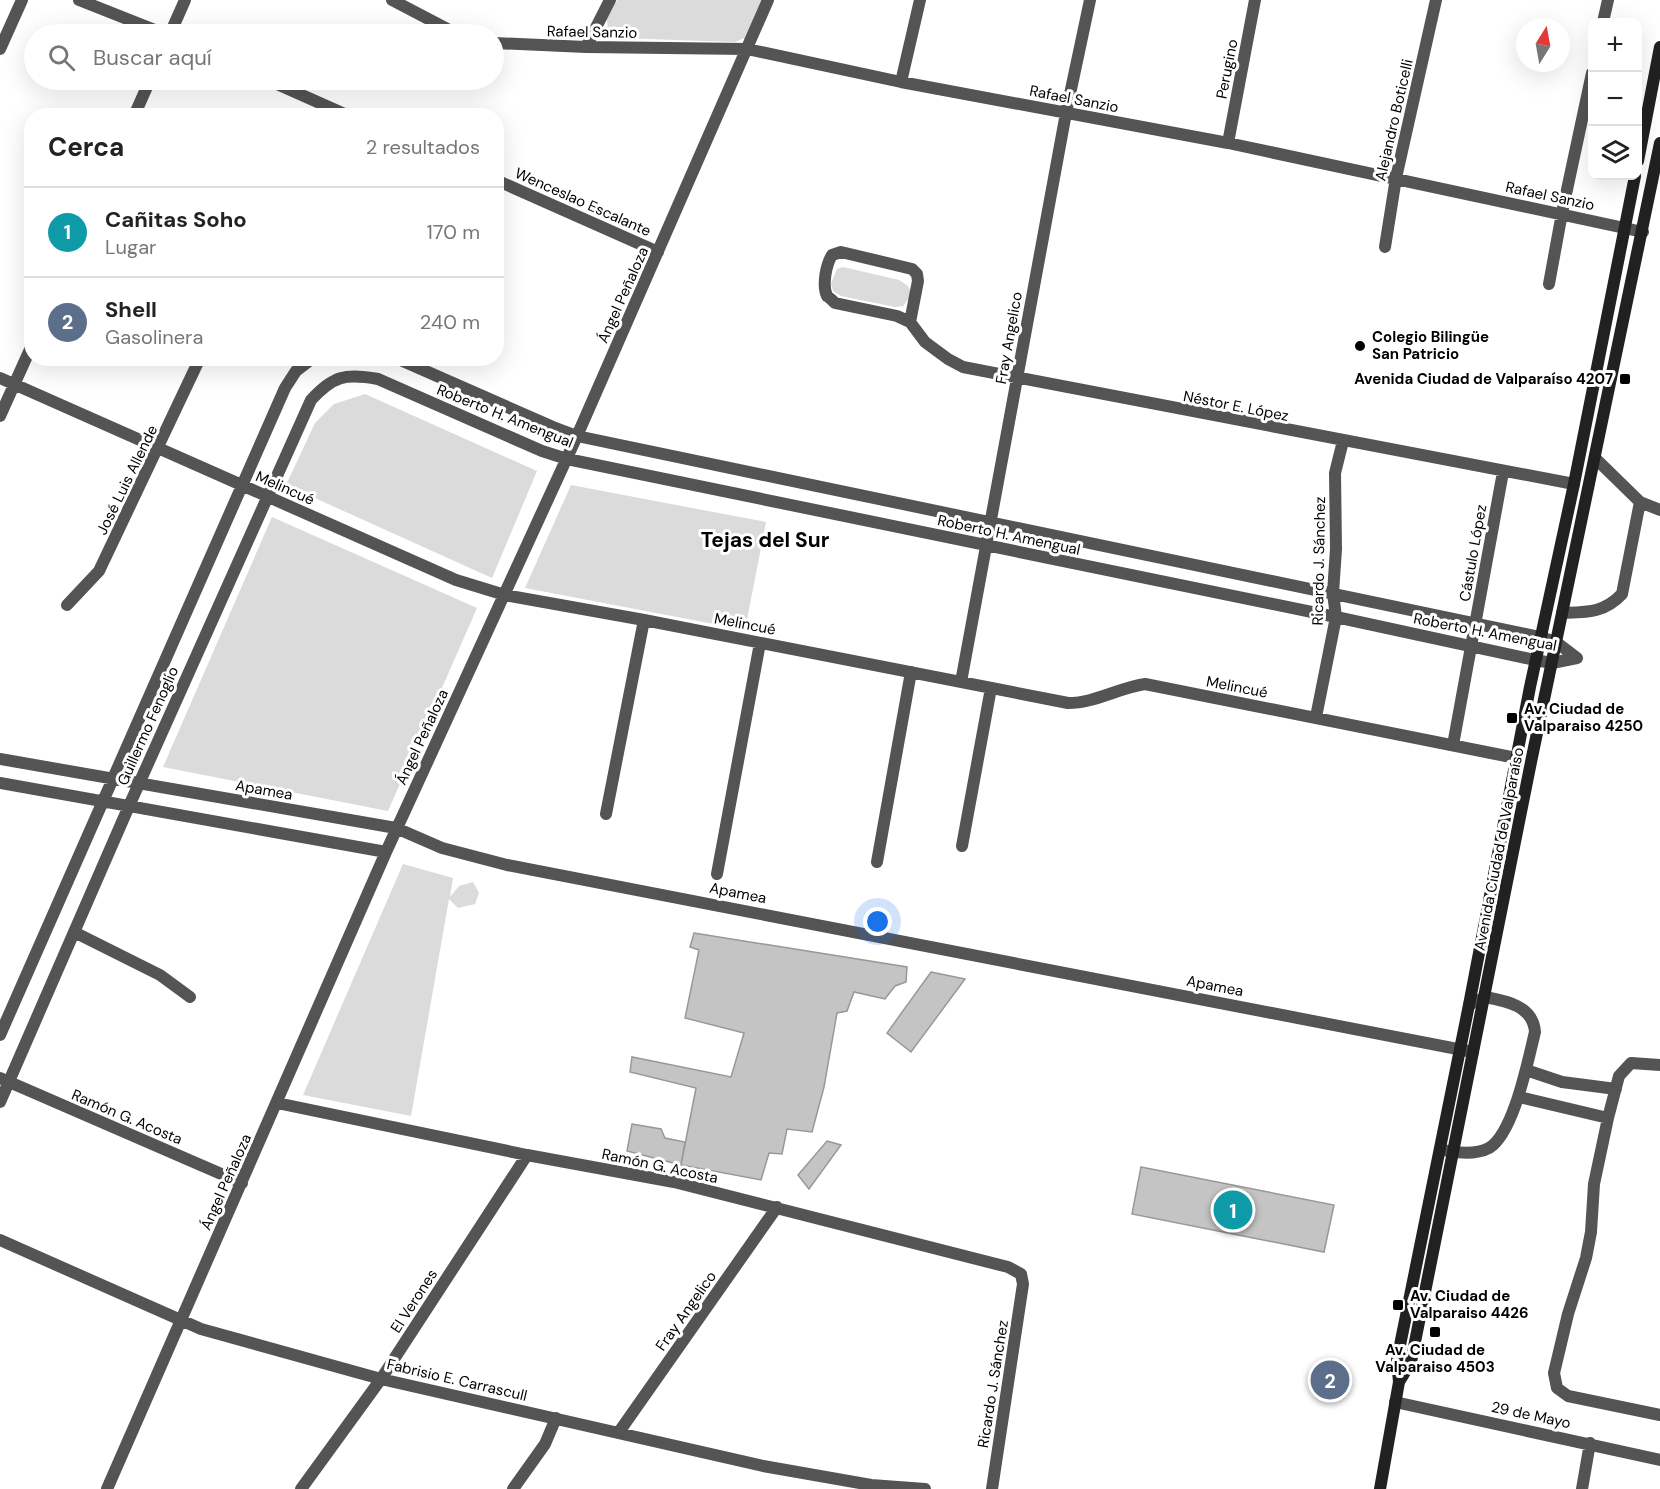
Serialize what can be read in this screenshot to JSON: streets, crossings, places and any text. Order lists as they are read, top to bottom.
{
  "streets": {
    "main road": ["Avenida Ciudad de Valparaíso"],
    "street": [
      "Rafael Sanzio",
      "Perugino",
      "Alejandro Boticelli",
      "Wenceslao Escalante",
      "Ángel Peñaloza",
      "Fray Angelico",
      "Néstor E. López",
      "Roberto H. Amengual",
      "José Luis Allende",
      "Melincué",
      "Cástulo López",
      "Ricardo J. Sánchez",
      "Guillermo Fenoglio",
      "Apamea",
      "Ramón G. Acosta",
      "El Verones",
      "Fabrisio E. Carrascull",
      "29 de Mayo"
    ]
  },
  "crossings": [
    ["Rafael Sanzio", "Perugino"],
    ["Rafael Sanzio", "Alejandro Boticelli"],
    ["Rafael Sanzio", "Ángel Peñaloza"],
    ["Rafael Sanzio", "Fray Angelico"],
    ["Rafael Sanzio", "Avenida Ciudad de Valparaíso"],
    ["Wenceslao Escalante", "Ángel Peñaloza"],
    ["Ángel Peñaloza", "Roberto H. Amengual"],
    ["Ángel Peñaloza", "Melincué"],
    ["Ángel Peñaloza", "Apamea"],
    ["Ángel Peñaloza", "Ramón G. Acosta"],
    ["Ángel Peñaloza", "Fabrisio E. Carrascull"],
    ["Fray Angelico", "Néstor E. López"],
    ["Fray Angelico", "Roberto H. Amengual"],
    ["Fray Angelico", "Melincué"],
    ["Fray Angelico", "Ramón G. Acosta"],
    ["Fray Angelico", "Fabrisio E. Carrascull"],
    ["Néstor E. López", "Cástulo López"],
    ["Néstor E. López", "Ricardo J. Sánchez"],
    ["Néstor E. López", "Avenida Ciudad de Valparaíso"],
    ["Roberto H. Amengual", "Cástulo López"],
    ["Roberto H. Amengual", "Ricardo J. Sánchez"],
    ["Roberto H. Amengual", "Guillermo Fenoglio"],
    ["Roberto H. Amengual", "Avenida Ciudad de Valparaíso"],
    ["José Luis Allende", "Melincué"],
    ["Melincué", "Cástulo López"],
    ["Melincué", "Ricardo J. Sánchez"],
    ["Melincué", "Guillermo Fenoglio"],
    ["Melincué", "Avenida Ciudad de Valparaíso"],
    ["Ricardo J. Sánchez", "Ramón G. Acosta"],
    ["Guillermo Fenoglio", "Apamea"],
    ["Guillermo Fenoglio", "Ramón G. Acosta"],
    ["Apamea", "Avenida Ciudad de Valparaíso"],
    ["Avenida Ciudad de Valparaíso", "29 de Mayo"],
    ["Ramón G. Acosta", "El Verones"],
    ["El Verones", "Fabrisio E. Carrascull"]
  ],
  "districts": ["Tejas del Sur"],
  "places": {
    "other": ["Colegio Bilingüe San Patricio"],
    "transit": [
      "Avenida Ciudad de Valparaíso 4207",
      "Av. Ciudad de Valparaiso 4250",
      "Av. Ciudad de Valparaiso 4426",
      "Av. Ciudad de Valparaiso 4503"
    ]
  },
  "north": "top",
  "page": {
    "map_buttons": ["+", "−"],
    "search": "Buscar aquí",
    "heading": ["Cerca", "2 resultados"],
    "list": [
      {
        "mark": "1",
        "name": "Cañitas Soho",
        "note": "Lugar",
        "value": "170 m"
      },
      {
        "mark": "2",
        "name": "Shell",
        "note": "Gasolinera",
        "value": "240 m"
      }
    ],
    "pins": ["1", "2"]
  }
}
